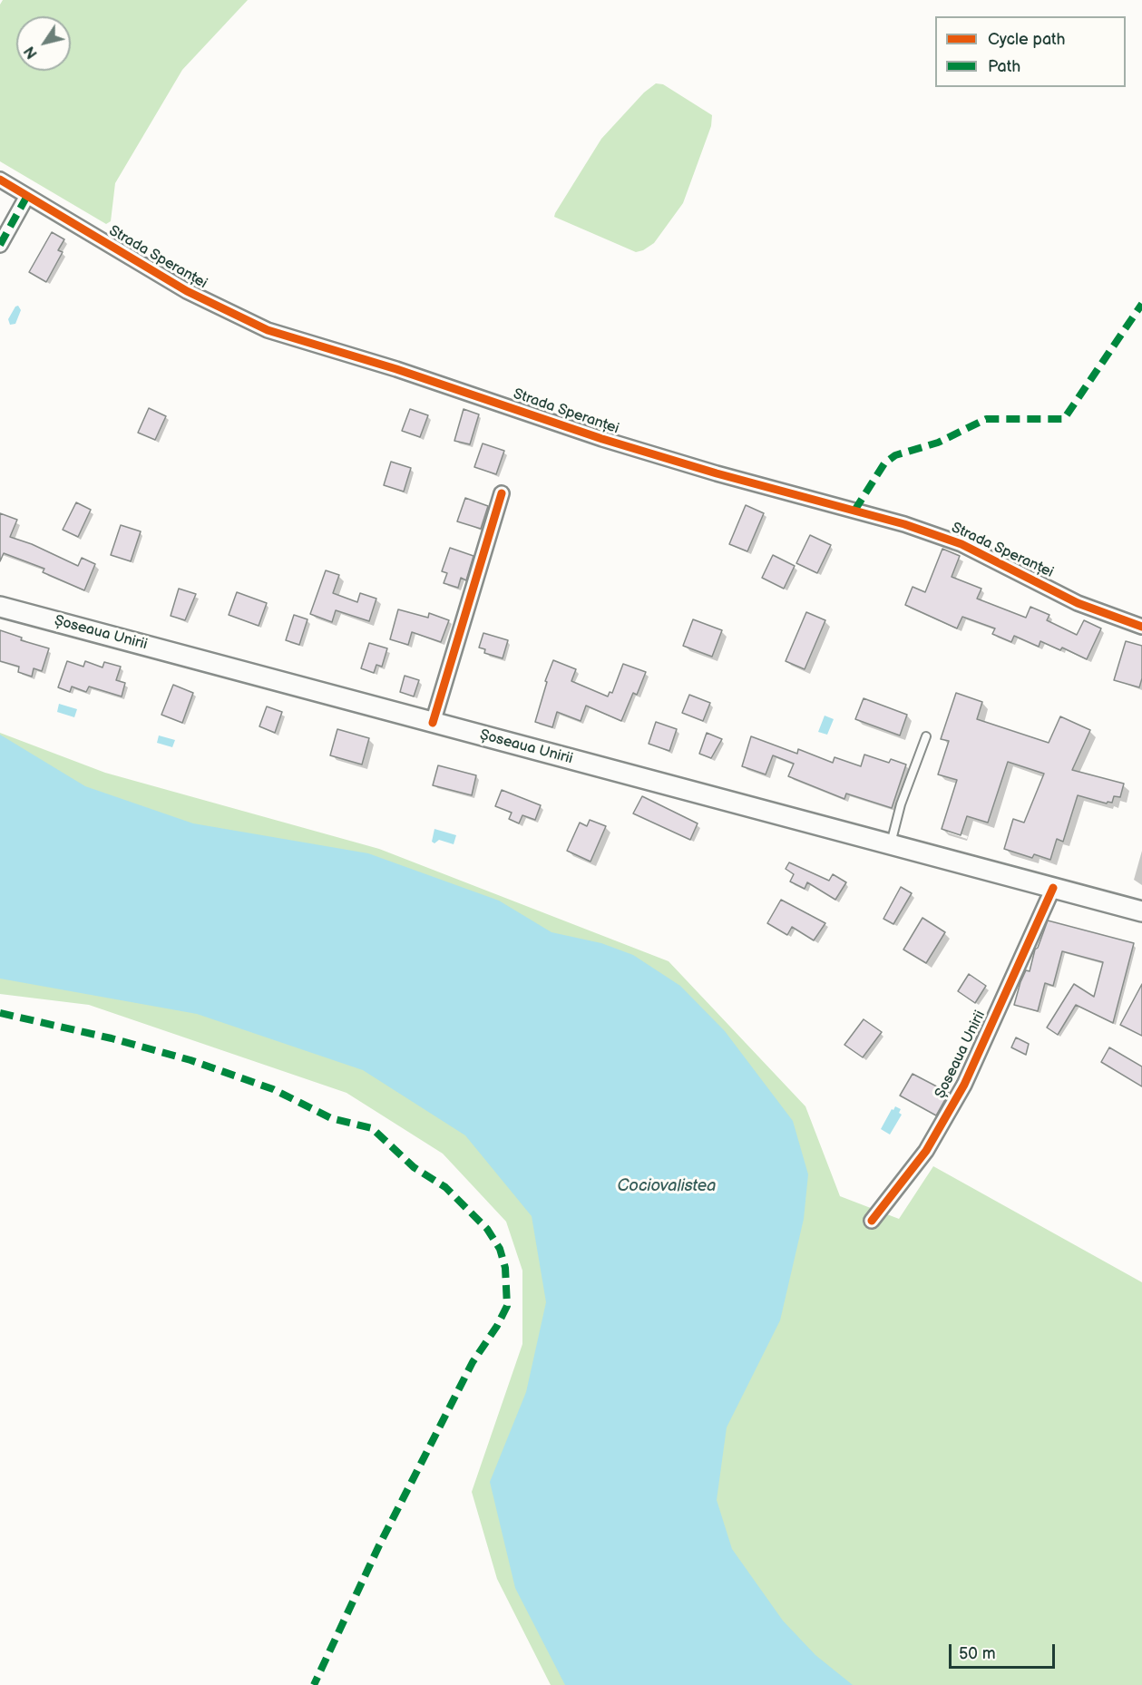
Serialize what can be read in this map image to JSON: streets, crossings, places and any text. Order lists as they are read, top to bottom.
{
  "streets": {
    "main road": ["Șoseaua Unirii"],
    "street": ["Strada Speranței"]
  },
  "water": ["Cociovalistea"],
  "legend": ["Cycle path", "Path"],
  "scale_bar": "50 m",
  "north": "bottom left"
}
